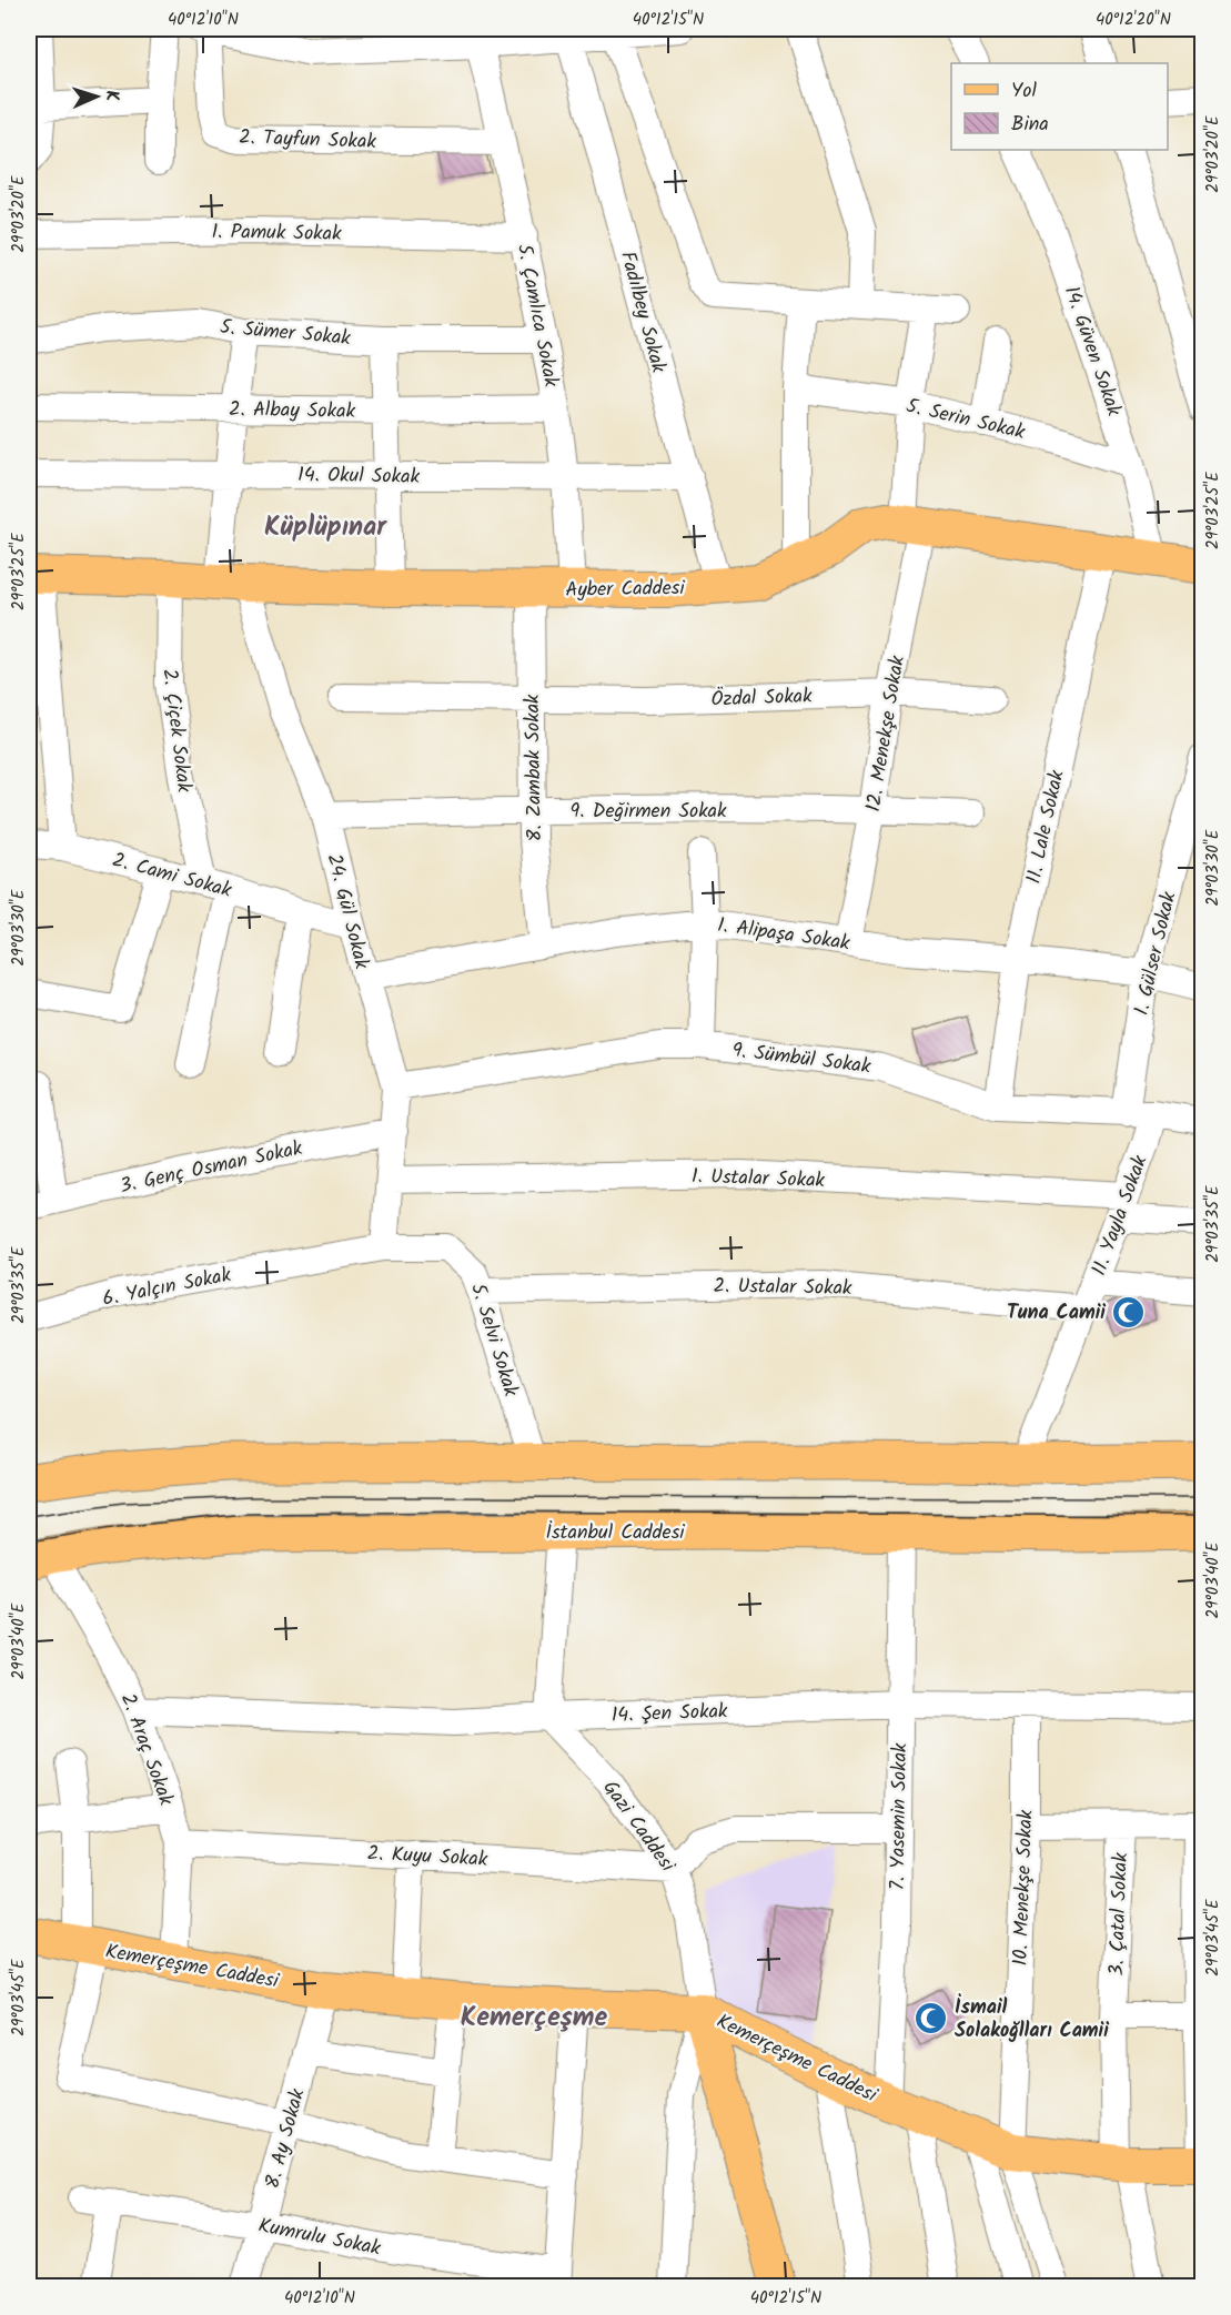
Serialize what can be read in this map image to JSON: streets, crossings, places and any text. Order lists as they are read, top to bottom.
{
  "streets": {
    "highway": ["İstanbul Caddesi"],
    "main road": ["Ayber Caddesi", "Gazi Caddesi", "Kemerçeşme Caddesi"],
    "street": [
      "2. Tayfun Sokak",
      "1. Pamuk Sokak",
      "Fadılbey Sokak",
      "5. Çamlıca Sokak",
      "5. Sümer Sokak",
      "14. Güven Sokak",
      "2. Albay Sokak",
      "5. Serin Sokak",
      "14. Okul Sokak",
      "Özdal Sokak",
      "2. Çiçek Sokak",
      "12. Menekşe Sokak",
      "8. Zambak Sokak",
      "9. Değirmen Sokak",
      "11. Lale Sokak",
      "2. Cami Sokak",
      "24. Gül Sokak",
      "1. Alipaşa Sokak",
      "1. Gülser Sokak",
      "9. Sümbül Sokak",
      "3. Genç Osman Sokak",
      "1. Ustalar Sokak",
      "11. Yayla Sokak",
      "6. Yalçın Sokak",
      "2. Ustalar Sokak",
      "5. Selvi Sokak",
      "14. Şen Sokak",
      "2. Araç Sokak",
      "7. Yasemin Sokak",
      "2. Kuyu Sokak",
      "10. Menekşe Sokak",
      "3. Çatal Sokak",
      "8. Ay Sokak",
      "Kumrulu Sokak"
    ]
  },
  "crossings": [
    ["2. Tayfun Sokak", "5. Çamlıca Sokak"],
    ["1. Pamuk Sokak", "5. Çamlıca Sokak"],
    ["Fadılbey Sokak", "14. Okul Sokak"],
    ["Fadılbey Sokak", "Ayber Caddesi"],
    ["5. Çamlıca Sokak", "5. Sümer Sokak"],
    ["5. Çamlıca Sokak", "2. Albay Sokak"],
    ["5. Çamlıca Sokak", "14. Okul Sokak"],
    ["5. Çamlıca Sokak", "Ayber Caddesi"],
    ["14. Güven Sokak", "5. Serin Sokak"],
    ["14. Güven Sokak", "Ayber Caddesi"],
    ["5. Serin Sokak", "12. Menekşe Sokak"],
    ["Ayber Caddesi", "2. Çiçek Sokak"],
    ["Ayber Caddesi", "12. Menekşe Sokak"],
    ["Ayber Caddesi", "8. Zambak Sokak"],
    ["Ayber Caddesi", "11. Lale Sokak"],
    ["Ayber Caddesi", "24. Gül Sokak"],
    ["Özdal Sokak", "12. Menekşe Sokak"],
    ["Özdal Sokak", "8. Zambak Sokak"],
    ["2. Çiçek Sokak", "2. Cami Sokak"],
    ["12. Menekşe Sokak", "9. Değirmen Sokak"],
    ["12. Menekşe Sokak", "1. Alipaşa Sokak"],
    ["8. Zambak Sokak", "9. Değirmen Sokak"],
    ["8. Zambak Sokak", "1. Alipaşa Sokak"],
    ["9. Değirmen Sokak", "24. Gül Sokak"],
    ["11. Lale Sokak", "1. Alipaşa Sokak"],
    ["11. Lale Sokak", "9. Sümbül Sokak"],
    ["2. Cami Sokak", "24. Gül Sokak"],
    ["24. Gül Sokak", "1. Alipaşa Sokak"],
    ["24. Gül Sokak", "9. Sümbül Sokak"],
    ["24. Gül Sokak", "3. Genç Osman Sokak"],
    ["24. Gül Sokak", "1. Ustalar Sokak"],
    ["24. Gül Sokak", "6. Yalçın Sokak"],
    ["24. Gül Sokak", "5. Selvi Sokak"],
    ["1. Alipaşa Sokak", "1. Gülser Sokak"],
    ["1. Gülser Sokak", "9. Sümbül Sokak"],
    ["9. Sümbül Sokak", "11. Yayla Sokak"],
    ["1. Ustalar Sokak", "11. Yayla Sokak"],
    ["11. Yayla Sokak", "2. Ustalar Sokak"],
    ["6. Yalçın Sokak", "5. Selvi Sokak"],
    ["2. Ustalar Sokak", "5. Selvi Sokak"],
    ["İstanbul Caddesi", "2. Araç Sokak"],
    ["İstanbul Caddesi", "7. Yasemin Sokak"],
    ["14. Şen Sokak", "2. Araç Sokak"],
    ["14. Şen Sokak", "7. Yasemin Sokak"],
    ["14. Şen Sokak", "Gazi Caddesi"],
    ["14. Şen Sokak", "10. Menekşe Sokak"],
    ["2. Araç Sokak", "2. Kuyu Sokak"],
    ["2. Araç Sokak", "Kemerçeşme Caddesi"],
    ["7. Yasemin Sokak", "Kemerçeşme Caddesi"],
    ["Gazi Caddesi", "2. Kuyu Sokak"],
    ["Gazi Caddesi", "Kemerçeşme Caddesi"],
    ["10. Menekşe Sokak", "Kemerçeşme Caddesi"],
    ["3. Çatal Sokak", "Kemerçeşme Caddesi"],
    ["Kemerçeşme Caddesi", "8. Ay Sokak"],
    ["8. Ay Sokak", "Kumrulu Sokak"]
  ],
  "districts": ["Küplüpınar", "Kemerçeşme"],
  "places": {
    "mosque": ["Tuna Camii", "İsmail Solakoğlları Camii"]
  },
  "legend": ["Yol", "Bina"],
  "north": "right",
  "coordinates": [
    "40°12'10\"N",
    "40°12'15\"N",
    "40°12'20\"N",
    "29°03'20\"E",
    "29°03'25\"E",
    "29°03'30\"E",
    "29°03'35\"E",
    "29°03'40\"E",
    "29°03'45\"E"
  ]
}
